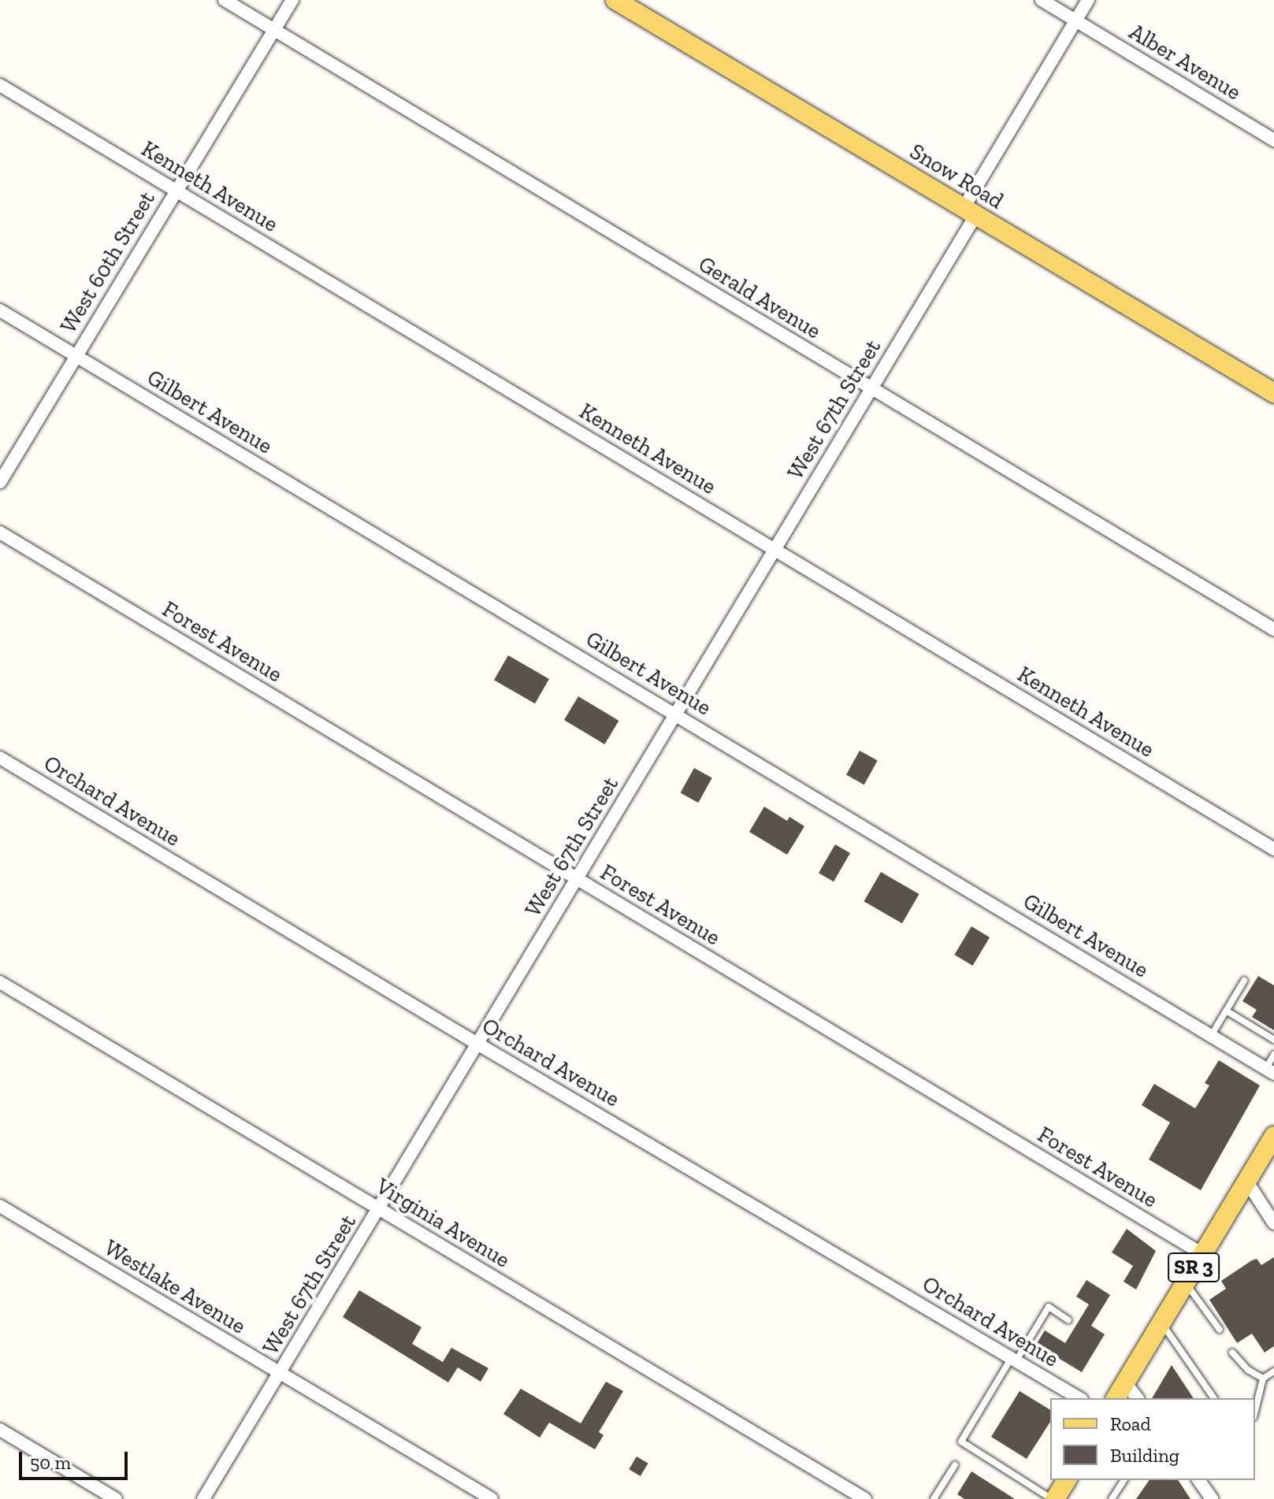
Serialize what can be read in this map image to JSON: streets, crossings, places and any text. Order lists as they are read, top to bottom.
{
  "streets": {
    "main road": ["Snow Road", "SR 3"],
    "street": [
      "Alber Avenue",
      "Kenneth Avenue",
      "West 60th Street",
      "Gerald Avenue",
      "West 67th Street",
      "Gilbert Avenue",
      "Forest Avenue",
      "Orchard Avenue",
      "Virginia Avenue",
      "Westlake Avenue"
    ]
  },
  "crossings": [
    ["Alber Avenue", "West 67th Street"],
    ["Snow Road", "West 67th Street"],
    ["Kenneth Avenue", "West 60th Street"],
    ["Kenneth Avenue", "West 67th Street"],
    ["West 60th Street", "Gerald Avenue"],
    ["West 60th Street", "Gilbert Avenue"],
    ["Gerald Avenue", "West 67th Street"],
    ["West 67th Street", "Gilbert Avenue"],
    ["West 67th Street", "Forest Avenue"],
    ["West 67th Street", "Orchard Avenue"],
    ["West 67th Street", "Virginia Avenue"],
    ["West 67th Street", "Westlake Avenue"],
    ["Forest Avenue", "SR 3"]
  ],
  "legend": ["Road", "Building"],
  "scale_bar": "50 m"
}
